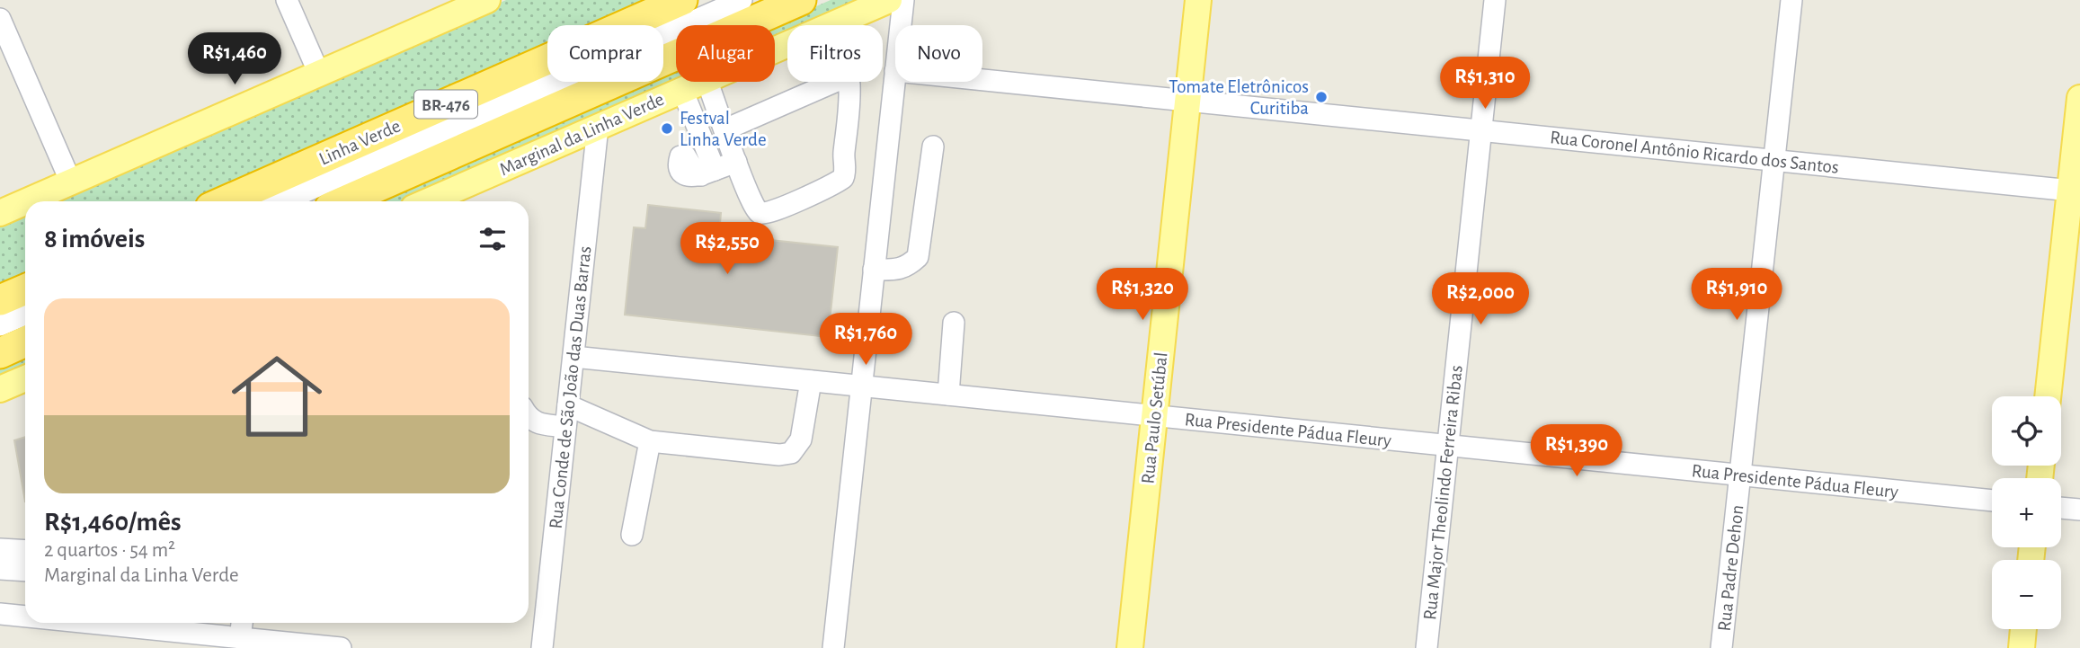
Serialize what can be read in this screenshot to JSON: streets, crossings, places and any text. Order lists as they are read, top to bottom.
{
  "streets": {
    "highway": ["BR-476", "Linha Verde"],
    "main road": ["Marginal da Linha Verde", "Rua Paulo Setúbal"],
    "street": [
      "Rua Coronel Antônio Ricardo dos Santos",
      "Rua Conde de São João das Duas Barras",
      "Rua Presidente Pádua Fleury",
      "Rua Major Theolindo Ferreira Ribas",
      "Rua Padre Dehon"
    ]
  },
  "crossings": [
    ["Marginal da Linha Verde", "Rua Conde de São João das Duas Barras"],
    ["Rua Coronel Antônio Ricardo dos Santos", "Rua Paulo Setúbal"],
    ["Rua Coronel Antônio Ricardo dos Santos", "Rua Major Theolindo Ferreira Ribas"],
    ["Rua Coronel Antônio Ricardo dos Santos", "Rua Padre Dehon"],
    ["Rua Conde de São João das Duas Barras", "Rua Presidente Pádua Fleury"],
    ["Rua Paulo Setúbal", "Rua Presidente Pádua Fleury"],
    ["Rua Presidente Pádua Fleury", "Rua Major Theolindo Ferreira Ribas"],
    ["Rua Presidente Pádua Fleury", "Rua Padre Dehon"]
  ],
  "places": ["Tomate Eletrônicos Curitiba", "Festval Linha Verde"],
  "page": {
    "chip": [
      "Comprar",
      "Alugar",
      "Filtros",
      "Novo"
    ],
    "price": [
      "R$1,460",
      "R$1,310",
      "R$2,550",
      "R$1,320",
      "R$1,910",
      "R$2,000",
      "R$1,760",
      "R$1,390"
    ],
    "heading": "8 imóveis",
    "list": [
      {
        "name": "R$1,460/mês",
        "note": "2 quartos · 54 m² · Marginal da Linha Verde"
      }
    ],
    "map_buttons": ["+", "−"]
  }
}
